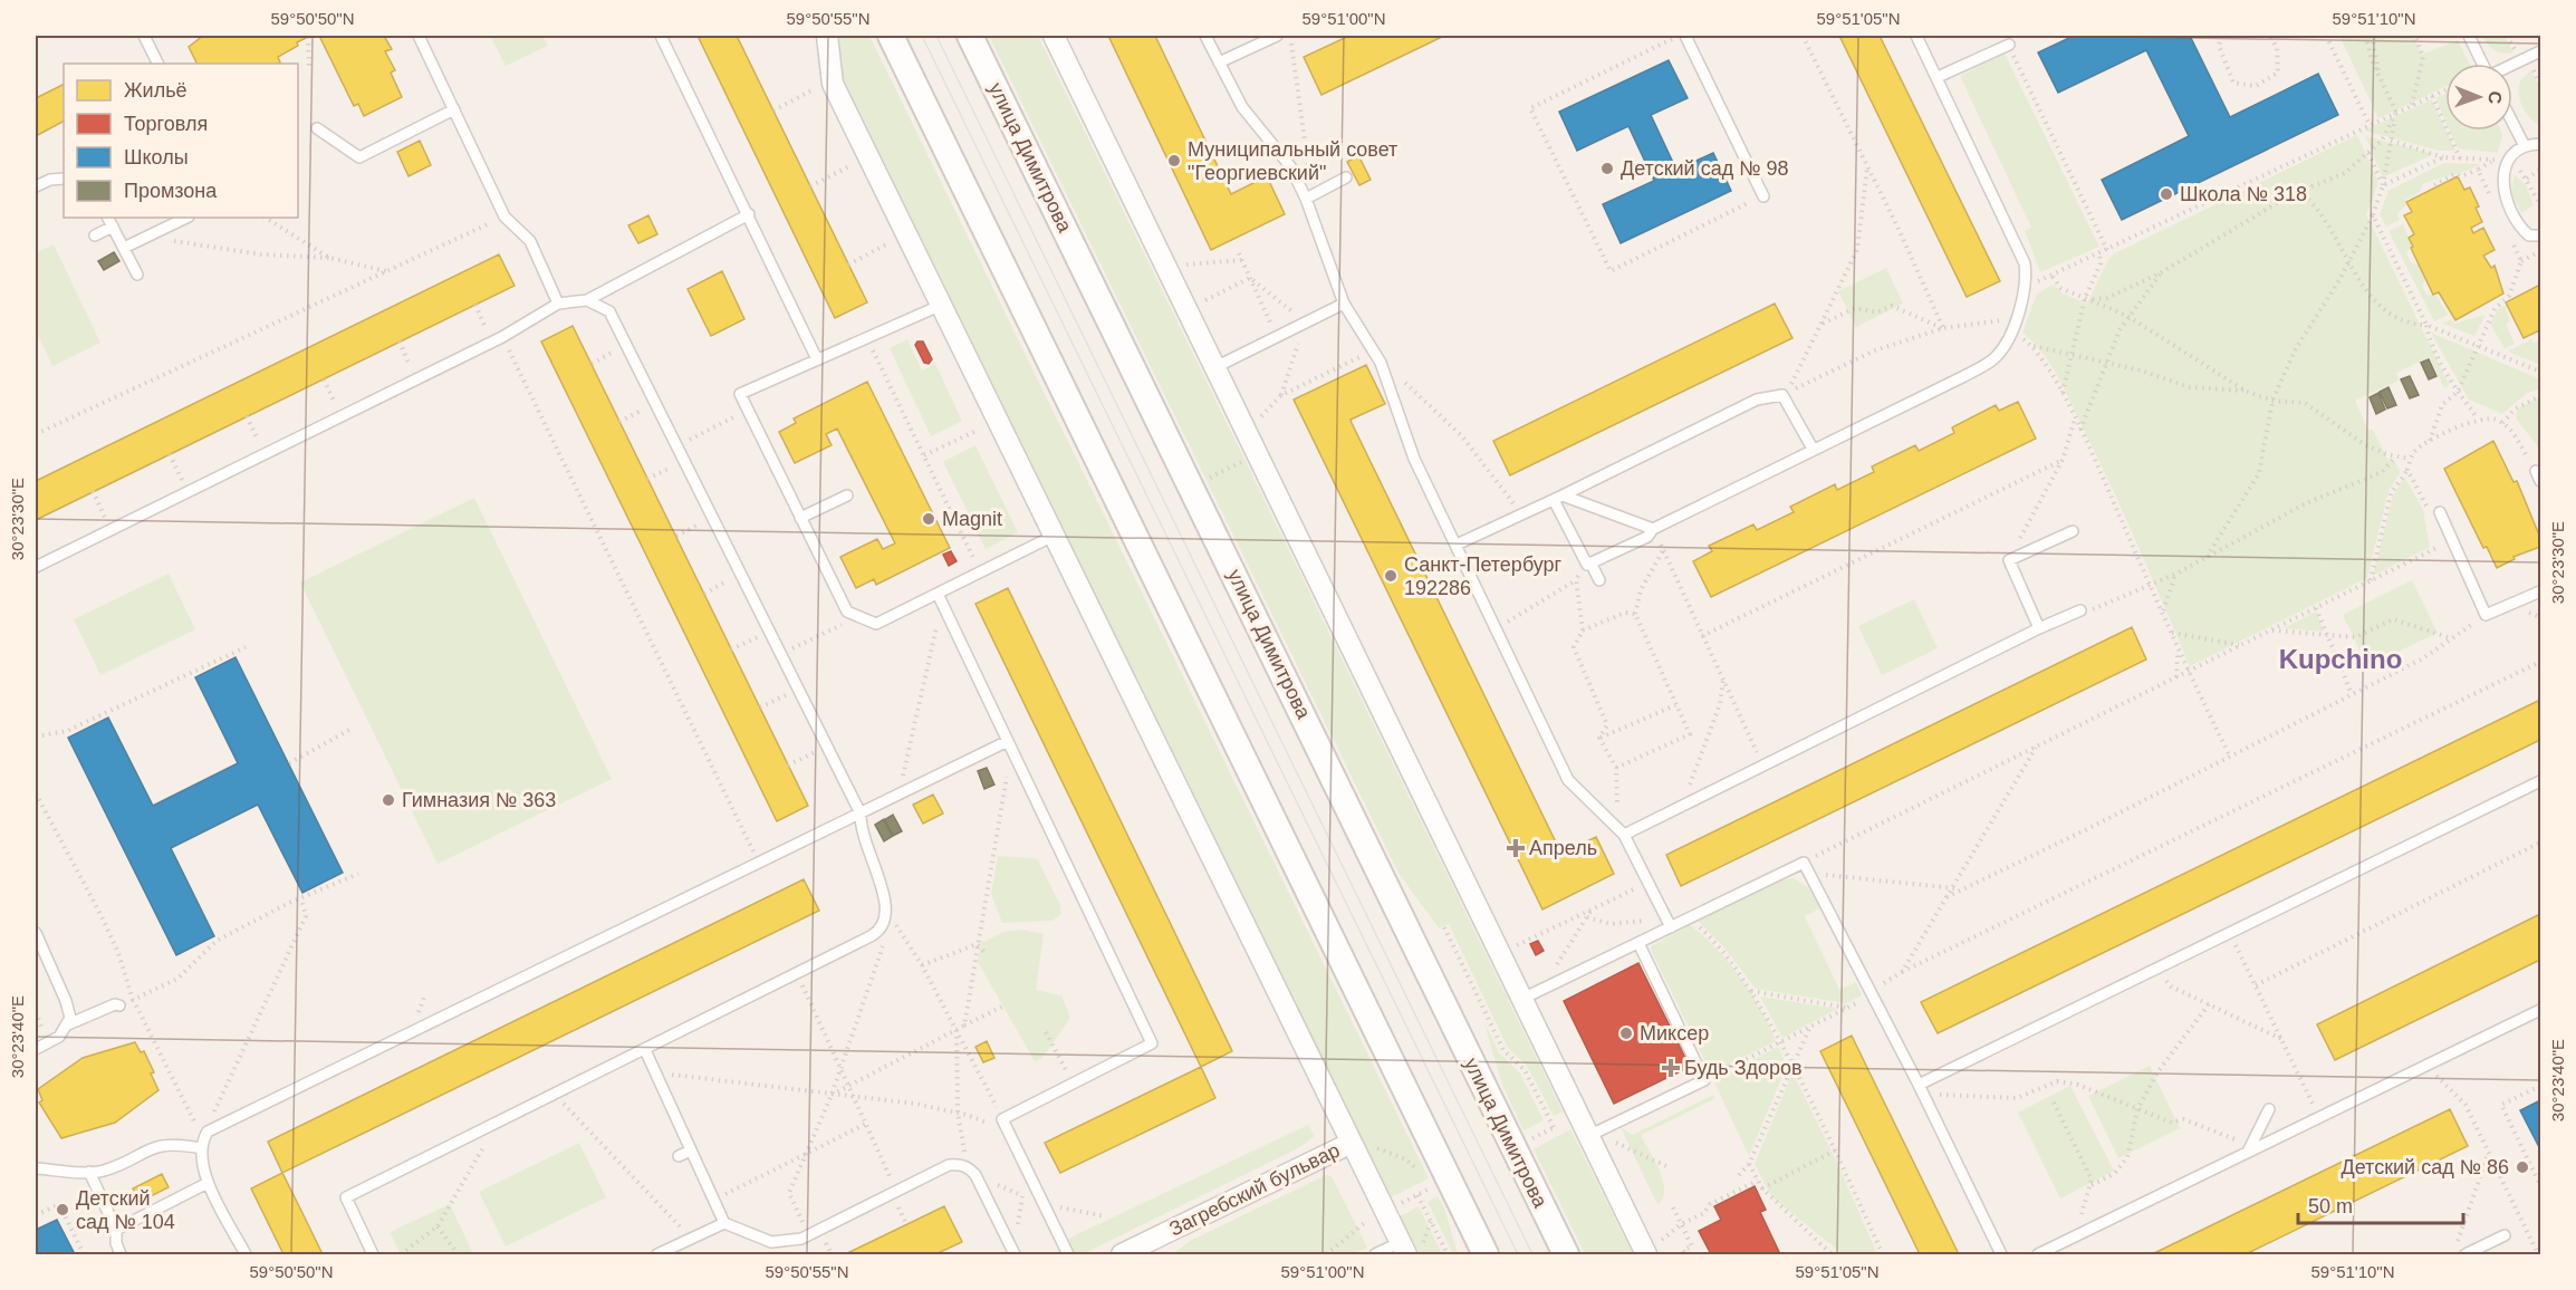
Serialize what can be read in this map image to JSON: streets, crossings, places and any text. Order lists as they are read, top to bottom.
{
  "streets": {
    "street": ["улица Димитрова", "Загребский бульвар"]
  },
  "districts": ["Kupchino"],
  "places": {
    "other": [
      "Муниципальный совет \"Георгиевский\"",
      "Детский сад № 98",
      "Школа № 318",
      "Magnit",
      "Санкт-Петербург 192286",
      "Гимназия № 363",
      "Миксер",
      "Детский сад № 86",
      "Детский сад № 104"
    ],
    "health": ["Апрель", "Будь Здоров"]
  },
  "legend": [
    "Жильё",
    "Торговля",
    "Школы",
    "Промзона"
  ],
  "scale_bar": "50 m",
  "north": "right",
  "coordinates": [
    "59°50'50\"N",
    "59°50'55\"N",
    "59°51'00\"N",
    "59°51'05\"N",
    "59°51'10\"N",
    "30°23'30\"E",
    "30°23'40\"E"
  ]
}
